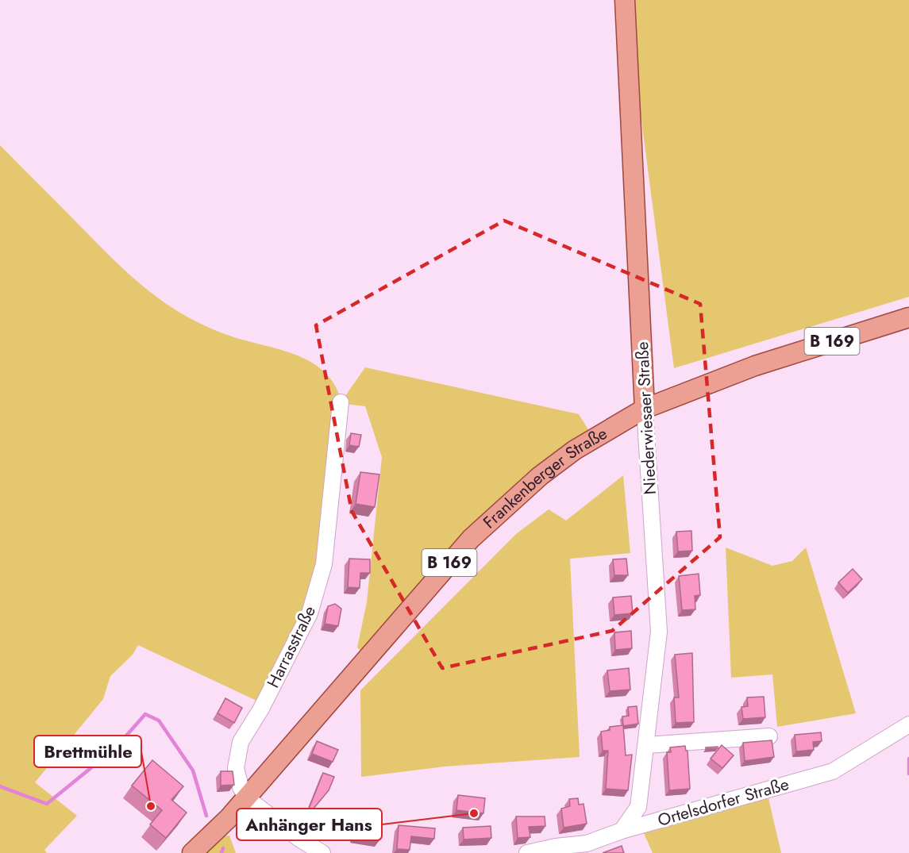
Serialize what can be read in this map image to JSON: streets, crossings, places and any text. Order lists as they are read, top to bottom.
{
  "streets": {
    "main road": ["B 169", "Niederwiesaer Straße", "Frankenberger Straße"],
    "street": ["Harrasstraße", "Ortelsdorfer Straße"]
  },
  "crossings": [
    ["Niederwiesaer Straße", "Frankenberger Straße"],
    ["Niederwiesaer Straße", "Ortelsdorfer Straße"],
    ["Frankenberger Straße", "Harrasstraße"]
  ],
  "places": ["Brettmühle", "Anhänger Hans"]
}
